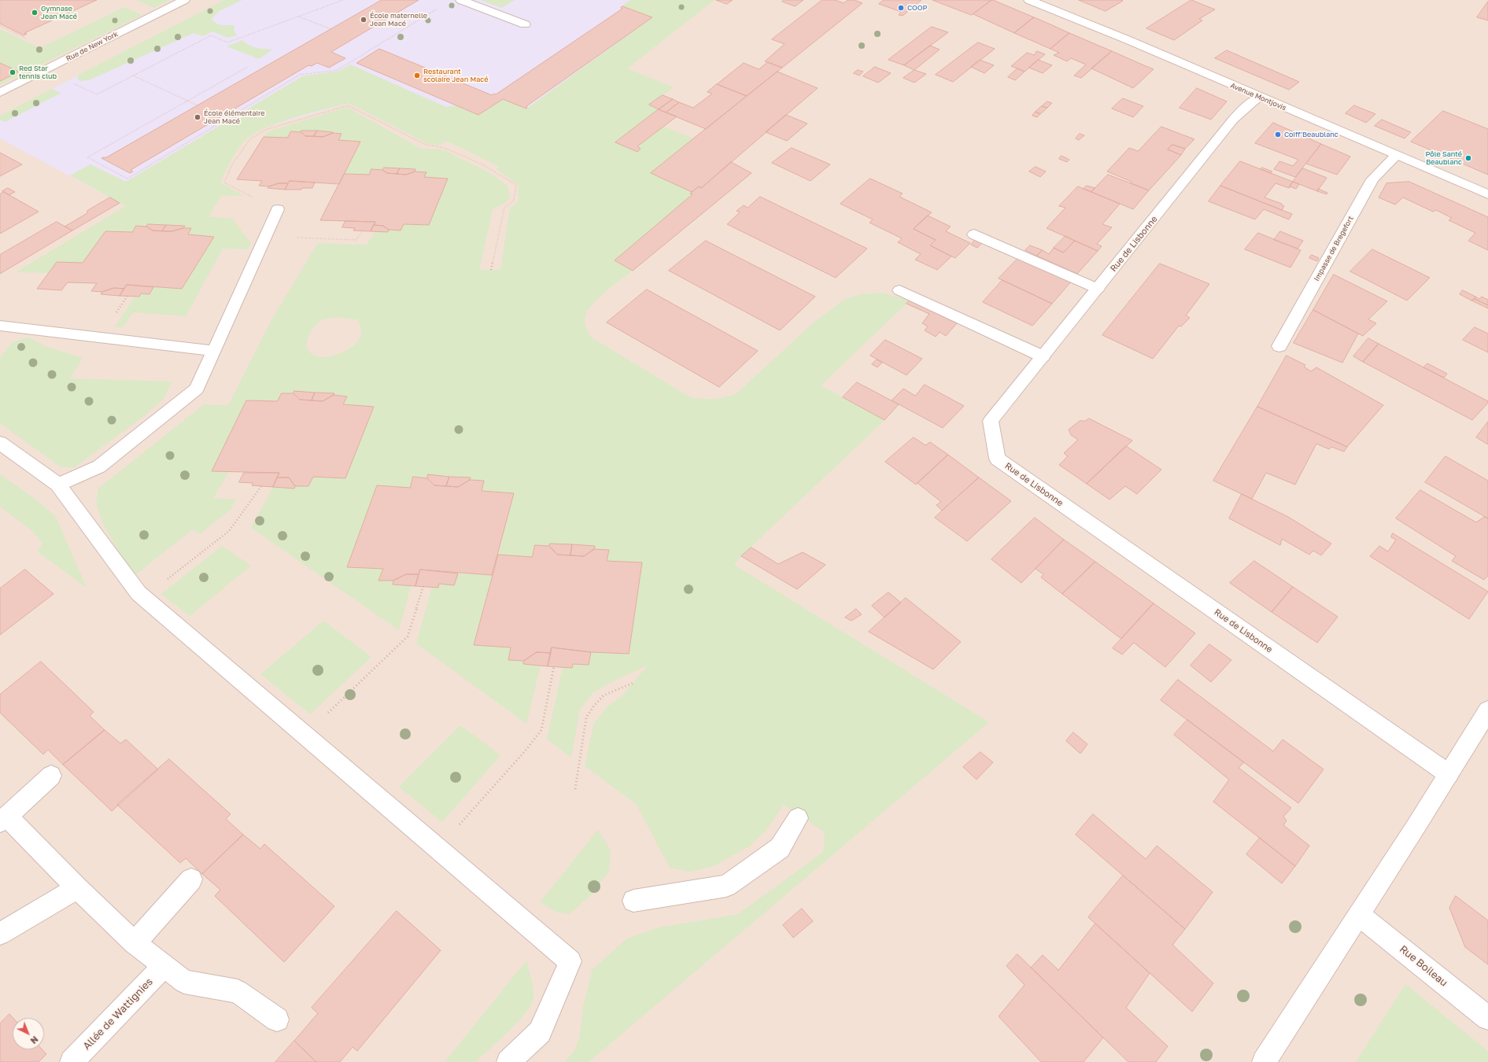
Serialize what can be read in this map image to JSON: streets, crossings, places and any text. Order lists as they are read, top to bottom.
{
  "streets": {
    "street": [
      "Rue de New York",
      "Avenue Montjovis",
      "Rue de Lisbonne",
      "Impasse de Bregefort",
      "Rue Boileau",
      "Allée de Wattignies"
    ]
  },
  "crossings": [
    ["Avenue Montjovis", "Rue de Lisbonne"],
    ["Avenue Montjovis", "Impasse de Bregefort"]
  ],
  "places": [
    "COOP",
    "Gymnase Jean Macé",
    "École maternelle Jean Macé",
    "Red Star tennis club",
    "Restaurant scolaire Jean Macé",
    "École élémentaire Jean Macé",
    "Coiff'Beaublanc",
    "Pôle Santé Beaublanc"
  ],
  "north": "bottom right"
}
